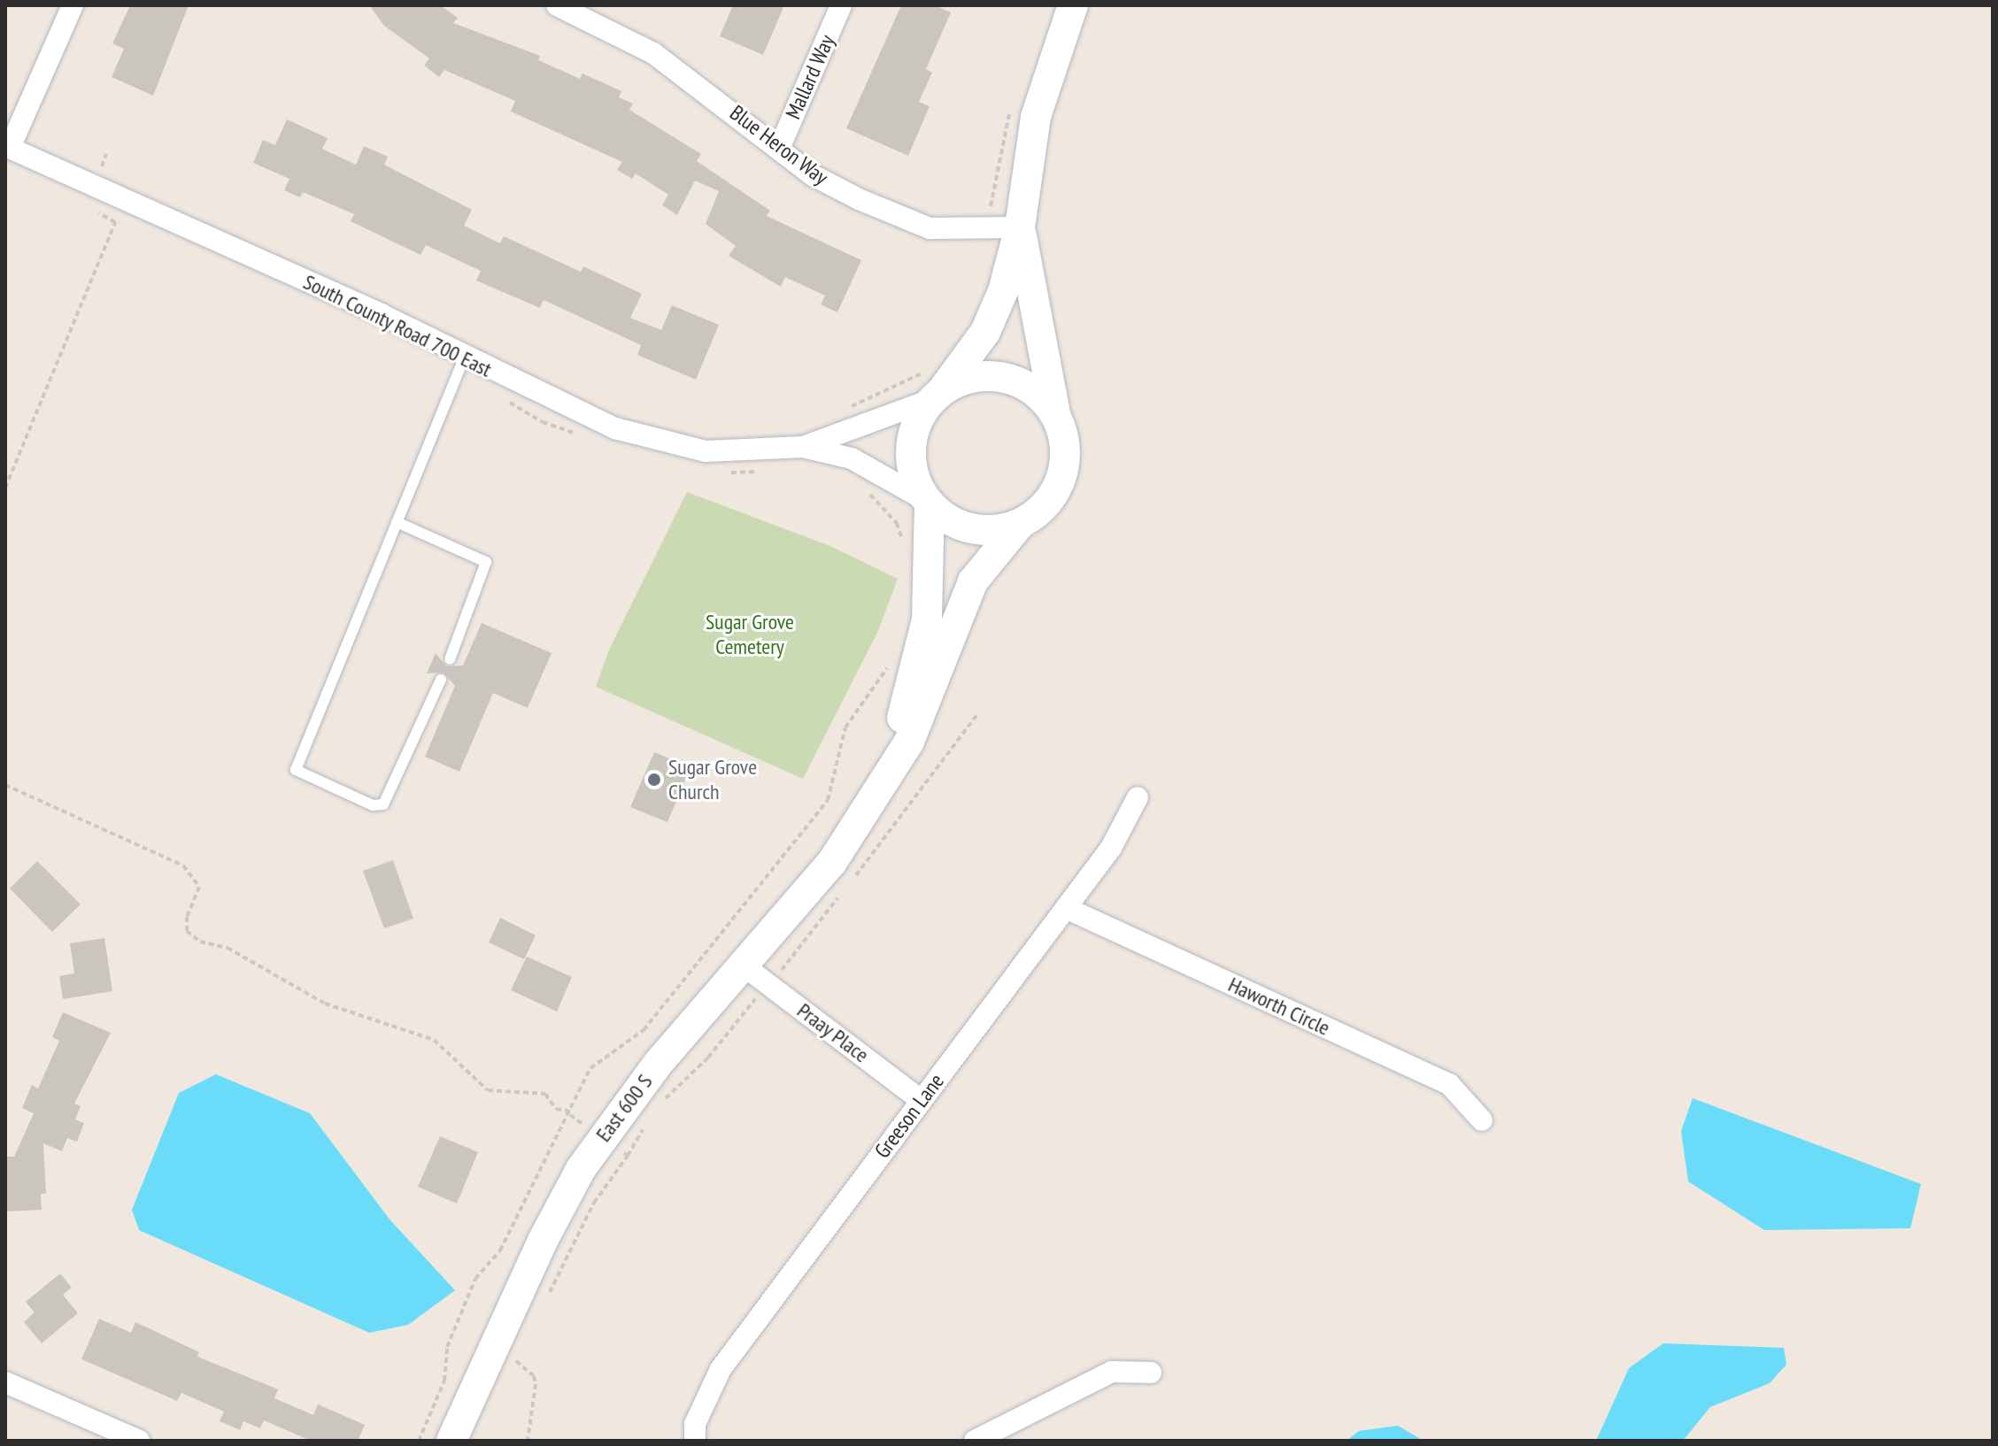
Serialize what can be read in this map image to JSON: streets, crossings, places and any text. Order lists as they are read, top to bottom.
{
  "streets": {
    "street": [
      "Mallard Way",
      "Blue Heron Way",
      "South County Road 700 East",
      "Haworth Circle",
      "Praay Place",
      "East 600 S",
      "Greeson Lane"
    ]
  },
  "crossings": [
    ["Mallard Way", "Blue Heron Way"],
    ["Haworth Circle", "Greeson Lane"],
    ["Praay Place", "East 600 S"],
    ["Praay Place", "Greeson Lane"]
  ],
  "parks": ["Sugar Grove Cemetery"],
  "places": ["Sugar Grove Church"]
}
